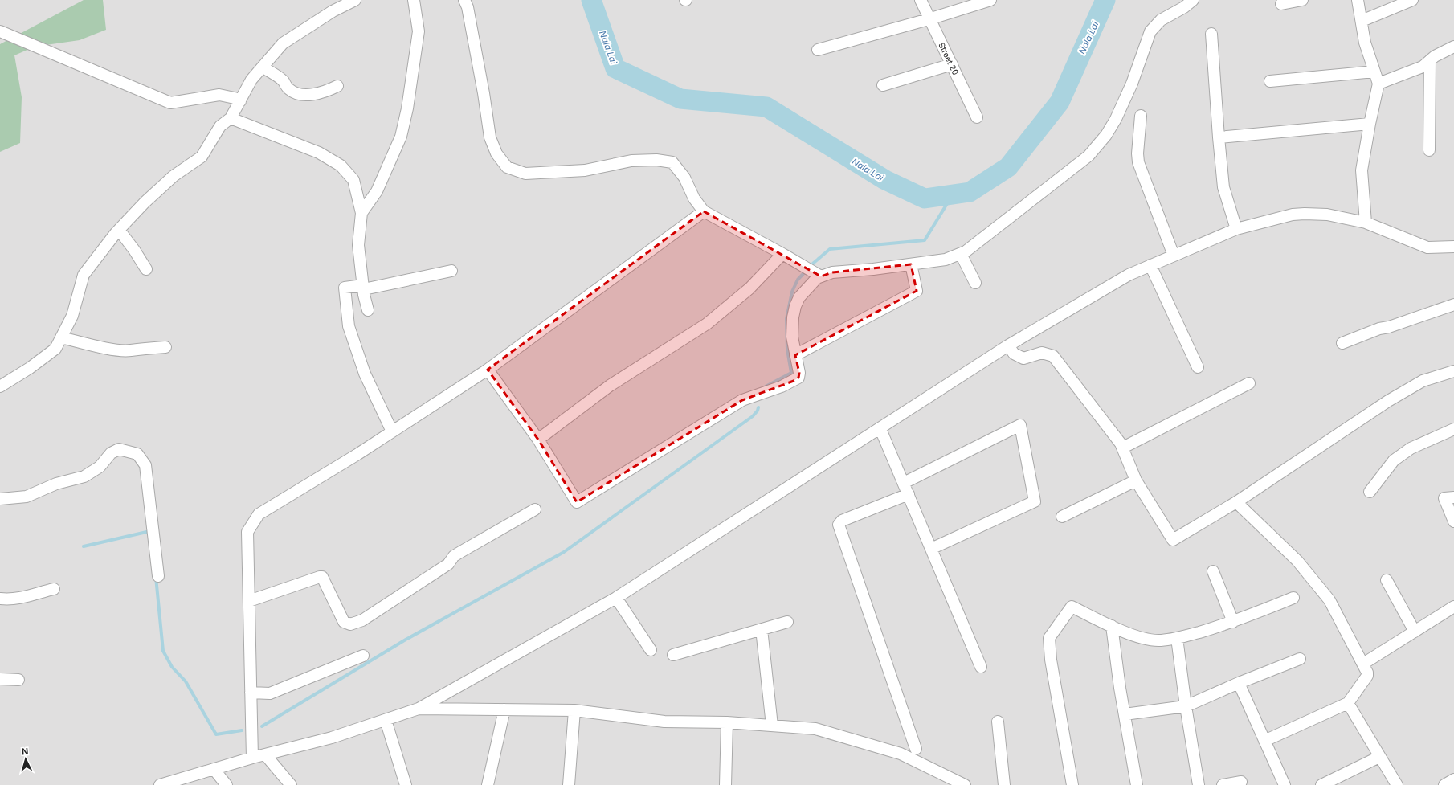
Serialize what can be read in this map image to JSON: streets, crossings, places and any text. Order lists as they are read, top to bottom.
{
  "streets": {
    "street": ["Street 20"]
  },
  "water": ["Nala Lai"],
  "north": "top"
}
